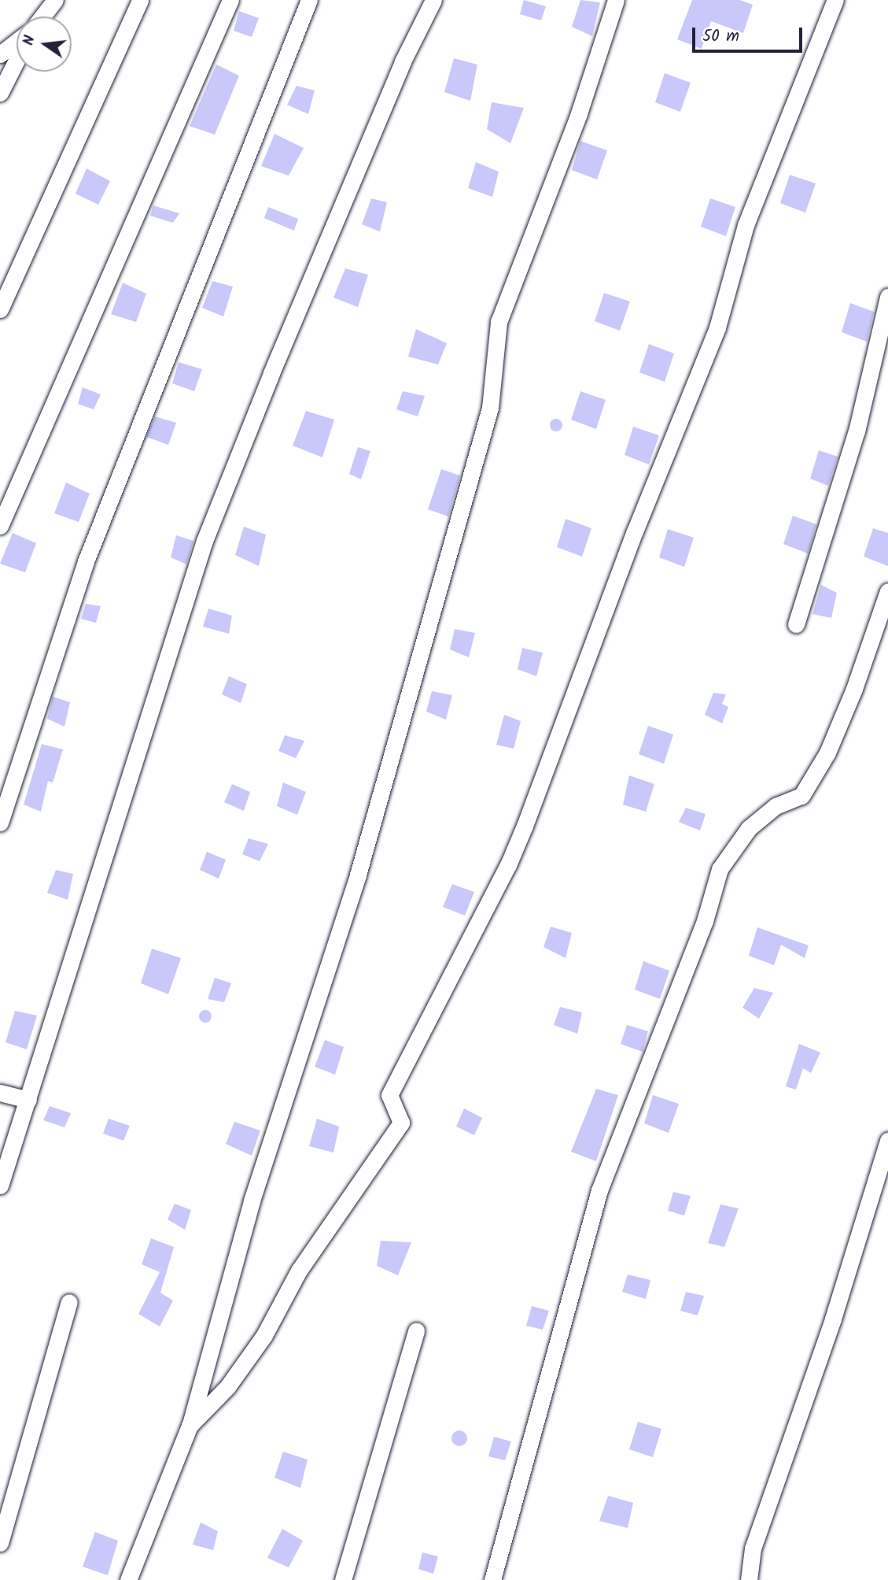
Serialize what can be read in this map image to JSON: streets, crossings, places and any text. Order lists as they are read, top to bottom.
{
  "scale_bar": "50 m",
  "north": "left"
}
